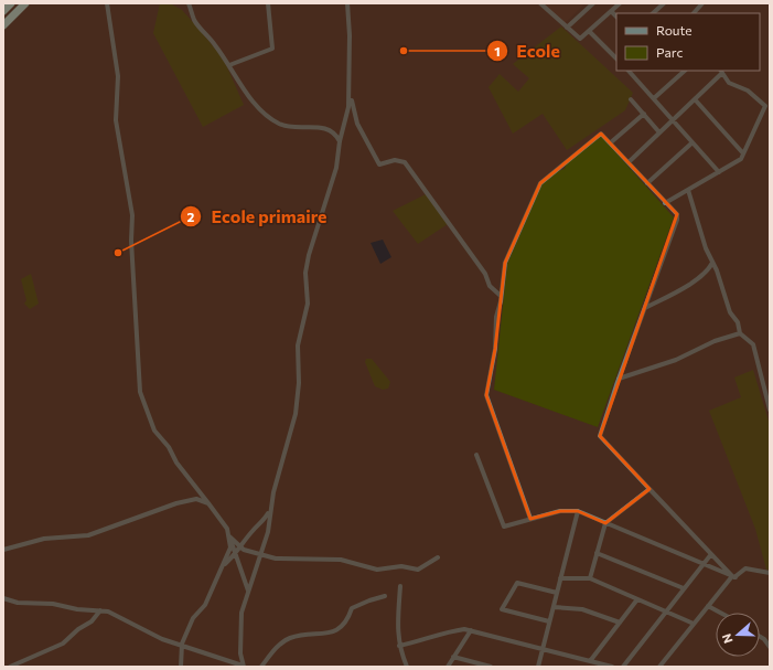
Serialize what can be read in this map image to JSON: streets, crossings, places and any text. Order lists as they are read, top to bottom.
{
  "places": ["Ecole", "Ecole primaire"],
  "legend": ["Route", "Parc"],
  "north": "left"
}
